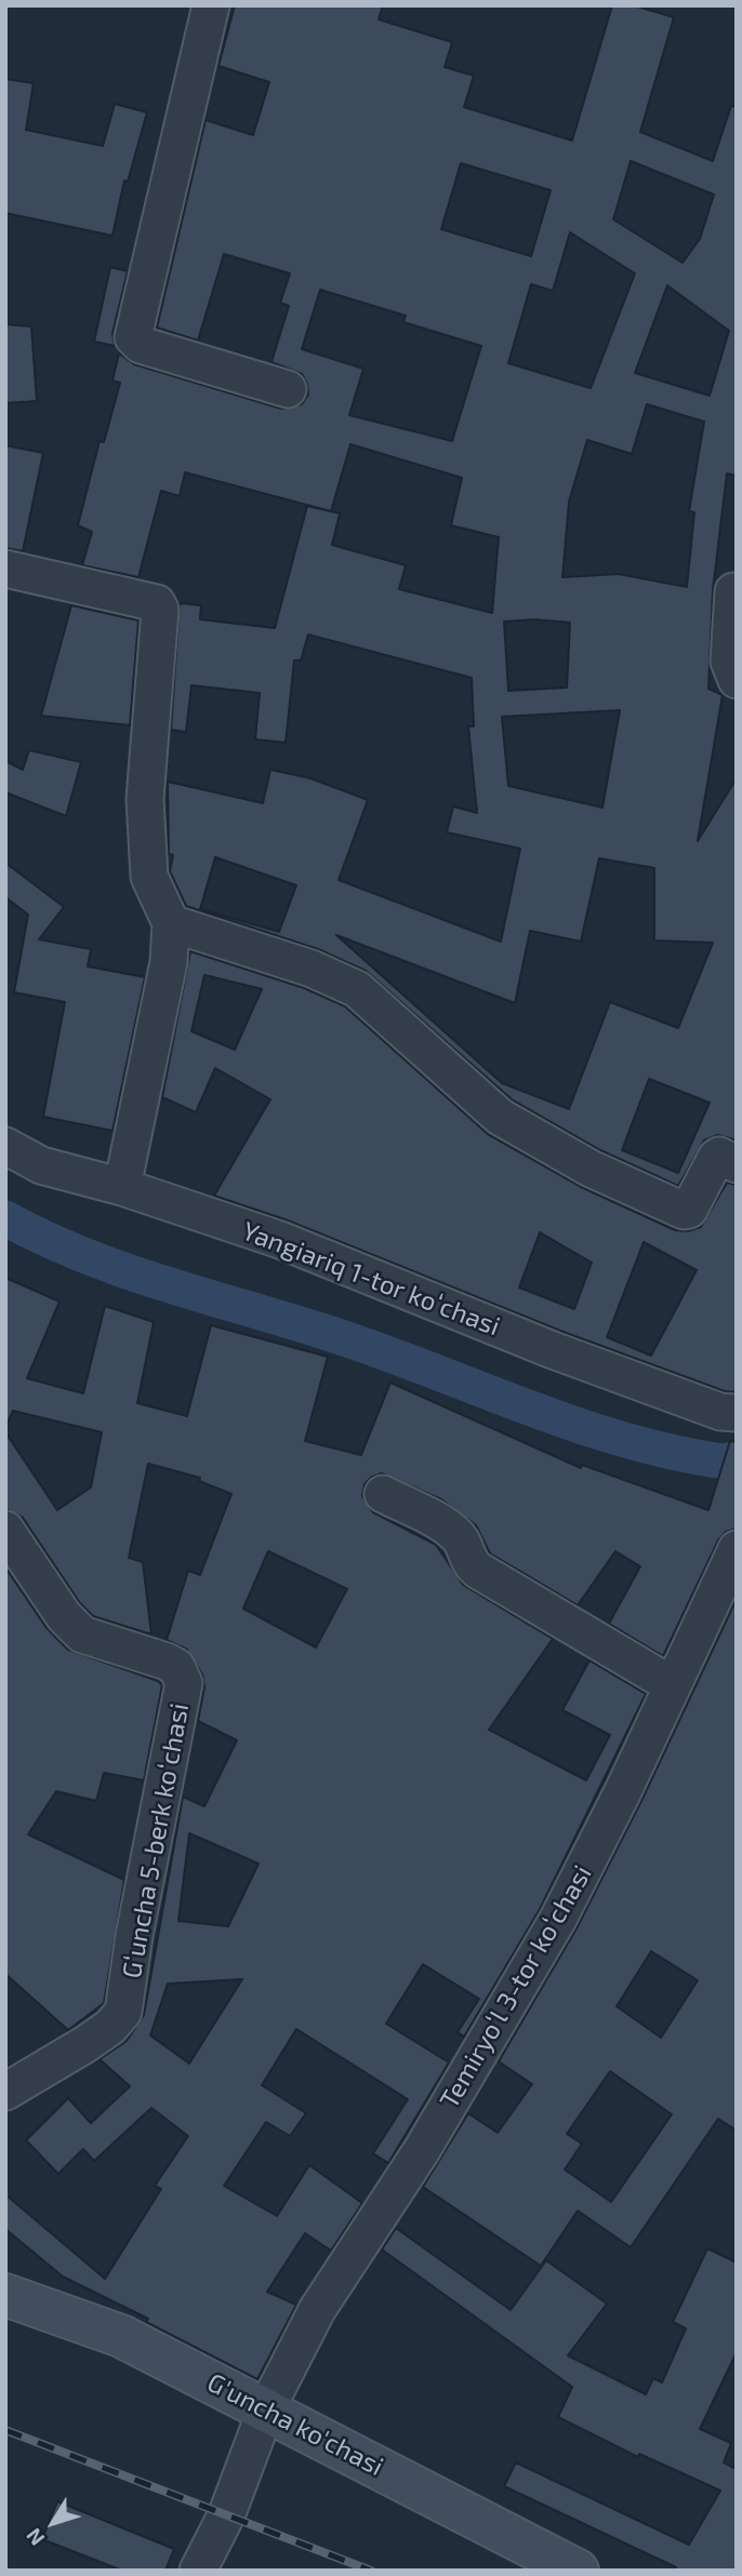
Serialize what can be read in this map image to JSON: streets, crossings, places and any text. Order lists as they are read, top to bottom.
{
  "streets": {
    "street": [
      "Yangiariq 1-tor koʻchasi",
      "Gʻuncha 5-berk koʻchasi",
      "Temiryoʻl 3-tor koʻchasi",
      "G'uncha ko'chasi"
    ]
  },
  "crossings": [
    ["Temiryoʻl 3-tor koʻchasi", "G'uncha ko'chasi"]
  ],
  "north": "bottom left"
}
